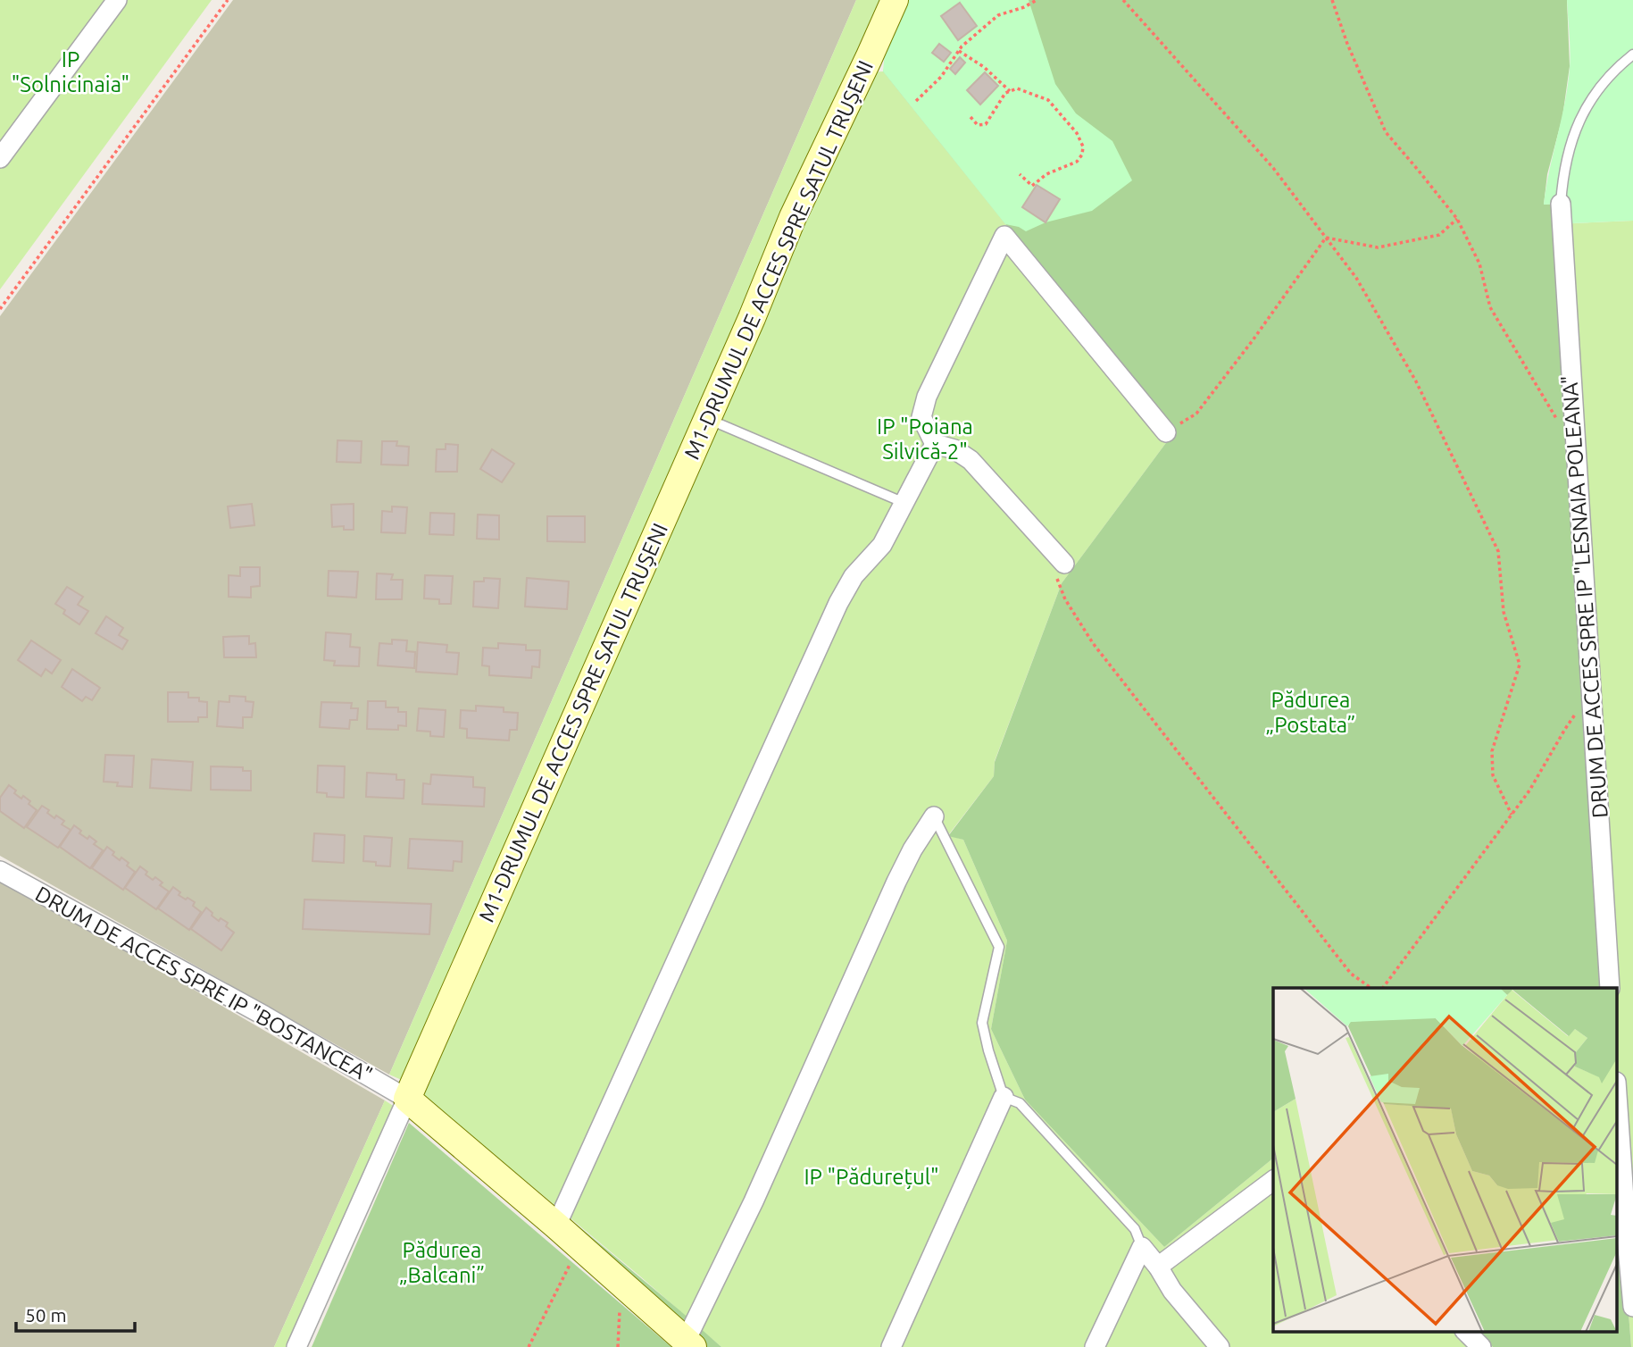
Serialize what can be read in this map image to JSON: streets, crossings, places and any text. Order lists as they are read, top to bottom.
{
  "streets": {
    "street": ["M1-DRUMUL DE ACCES SPRE SATUL TRUȘENI", "DRUM DE ACCES SPRE IP \"LESNAIA POLEANA\"", "DRUM DE ACCES SPRE IP \"BOSTANCEA\""]
  },
  "crossings": [
    ["M1-DRUMUL DE ACCES SPRE SATUL TRUȘENI", "DRUM DE ACCES SPRE IP \"BOSTANCEA\""]
  ],
  "parks": [
    "IP \"Solnicinaia\"",
    "IP \"Poiana Silvică-2\"",
    "Pădurea „Postata”",
    "IP \"Pădurețul\"",
    "Pădurea „Balcani”"
  ],
  "scale_bar": "50 m"
}
